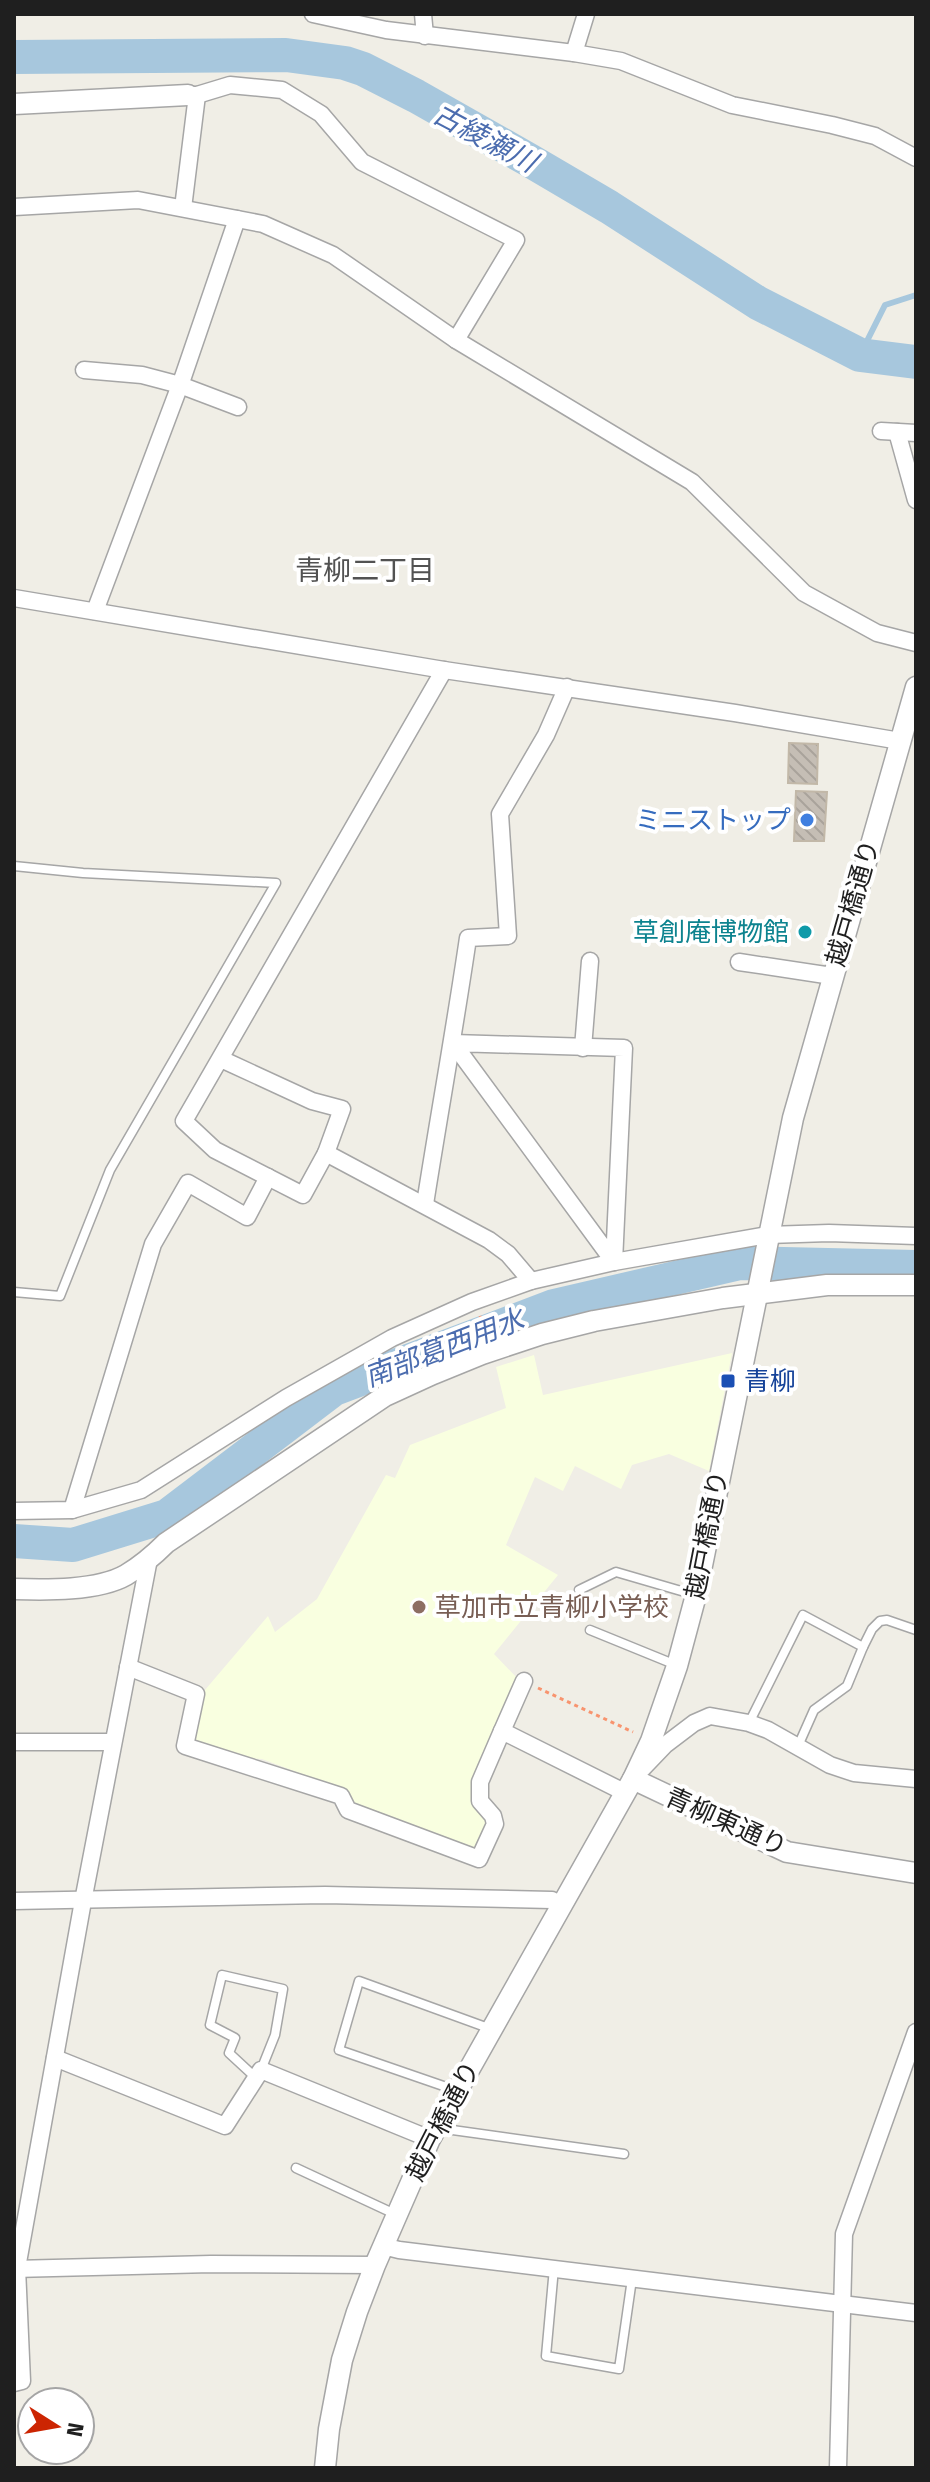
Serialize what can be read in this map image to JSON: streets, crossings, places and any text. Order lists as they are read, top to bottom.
{
  "streets": {
    "street": ["越戸橋通り", "青柳東通り"]
  },
  "crossings": [
    ["越戸橋通り", "青柳東通り"]
  ],
  "districts": ["青柳二丁目"],
  "water": ["古綾瀬川", "南部葛西用水"],
  "places": {
    "other": ["ミニストップ", "草創庵博物館", "草加市立青柳小学校"],
    "transit": ["青柳"]
  },
  "north": "right"
}
